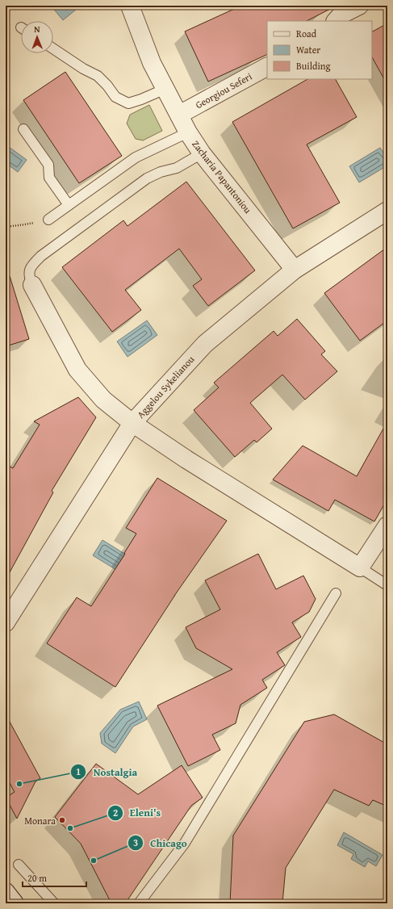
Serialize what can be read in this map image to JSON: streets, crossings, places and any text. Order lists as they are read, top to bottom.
{
  "streets": {
    "street": ["Georgiou Seferi", "Zacharia Papantoniou", "Aggelou Sykelianou"]
  },
  "crossings": [
    ["Georgiou Seferi", "Zacharia Papantoniou"],
    ["Zacharia Papantoniou", "Aggelou Sykelianou"]
  ],
  "places": [
    "Nostalgia",
    "Monara",
    "Eleni's",
    "Chicago"
  ],
  "legend": ["Road", "Water", "Building"],
  "scale_bar": "20 m",
  "north": "top"
}
